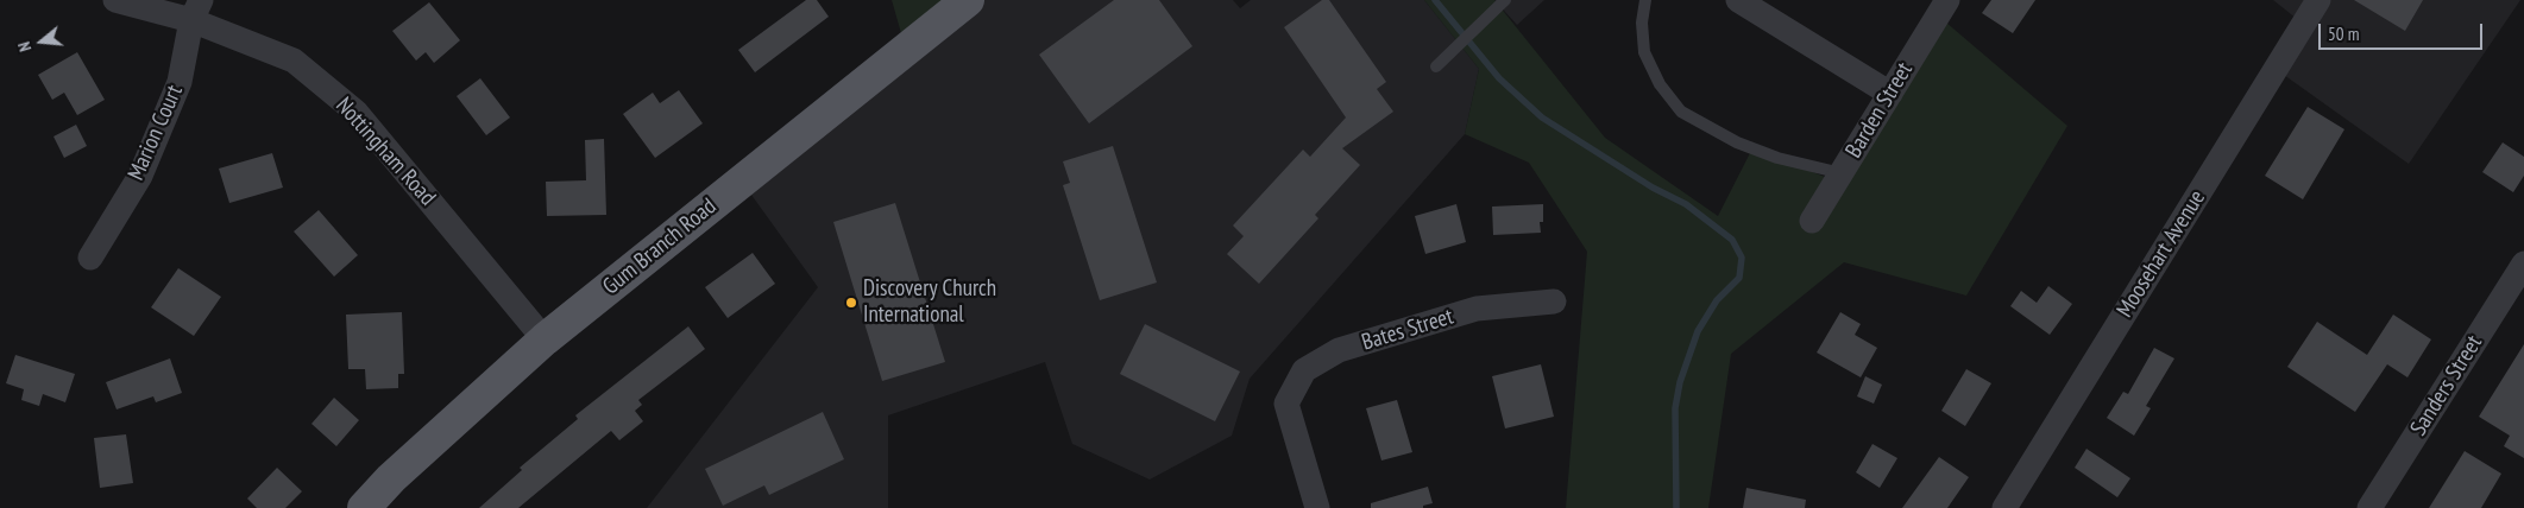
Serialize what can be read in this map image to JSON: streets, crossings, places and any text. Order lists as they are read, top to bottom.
{
  "streets": {
    "main road": ["Gum Branch Road"],
    "street": [
      "Barden Street",
      "Marion Court",
      "Nottingham Road",
      "Moosehart Avenue",
      "Bates Street",
      "Sanders Street"
    ]
  },
  "crossings": [
    ["Marion Court", "Nottingham Road"],
    ["Nottingham Road", "Gum Branch Road"]
  ],
  "places": ["Discovery Church International"],
  "scale_bar": "50 m",
  "north": "left"
}
